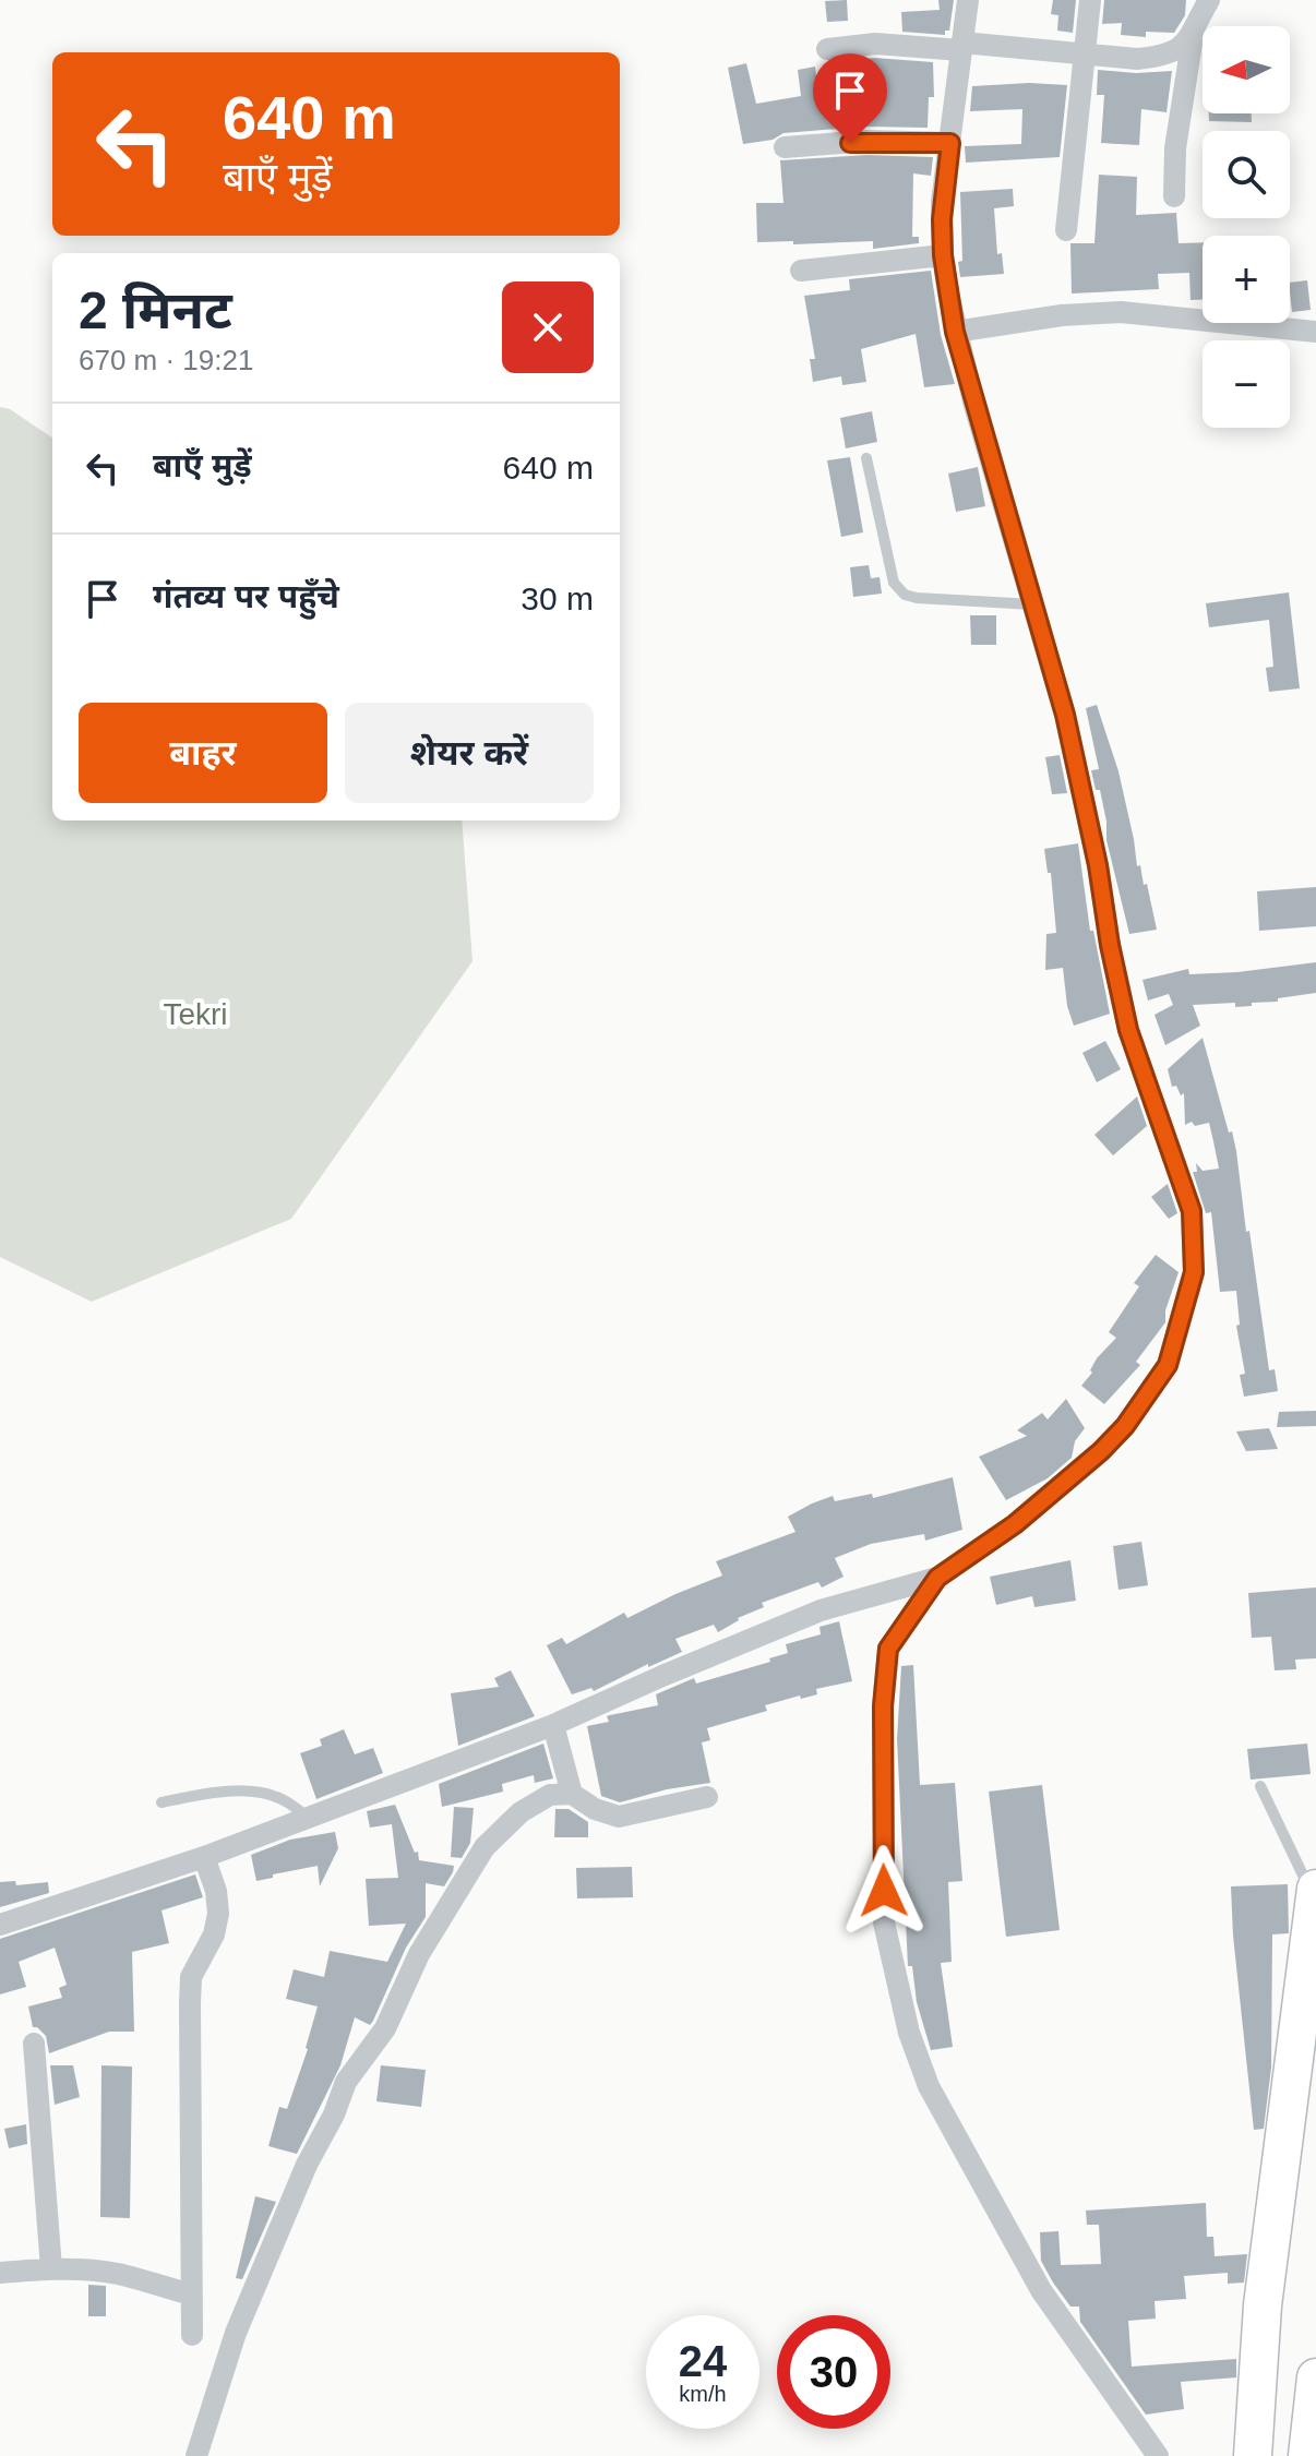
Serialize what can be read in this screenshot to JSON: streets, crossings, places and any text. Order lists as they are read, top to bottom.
{
  "parks": ["Tekri"],
  "north": "left",
  "page": {
    "map_buttons": ["+", "−"],
    "turn": ["640 m", "बाएँ मुड़ें"],
    "heading": ["2 मिनट", "670 m · 19:21"],
    "list": [
      {
        "name": "बाएँ मुड़ें",
        "value": "640 m"
      },
      {
        "name": "गंतव्य पर पहुँचे",
        "value": "30 m"
      }
    ],
    "buttons": ["बाहर", "शेयर करें"],
    "speed": "24 km/h",
    "limit": "30"
  }
}
